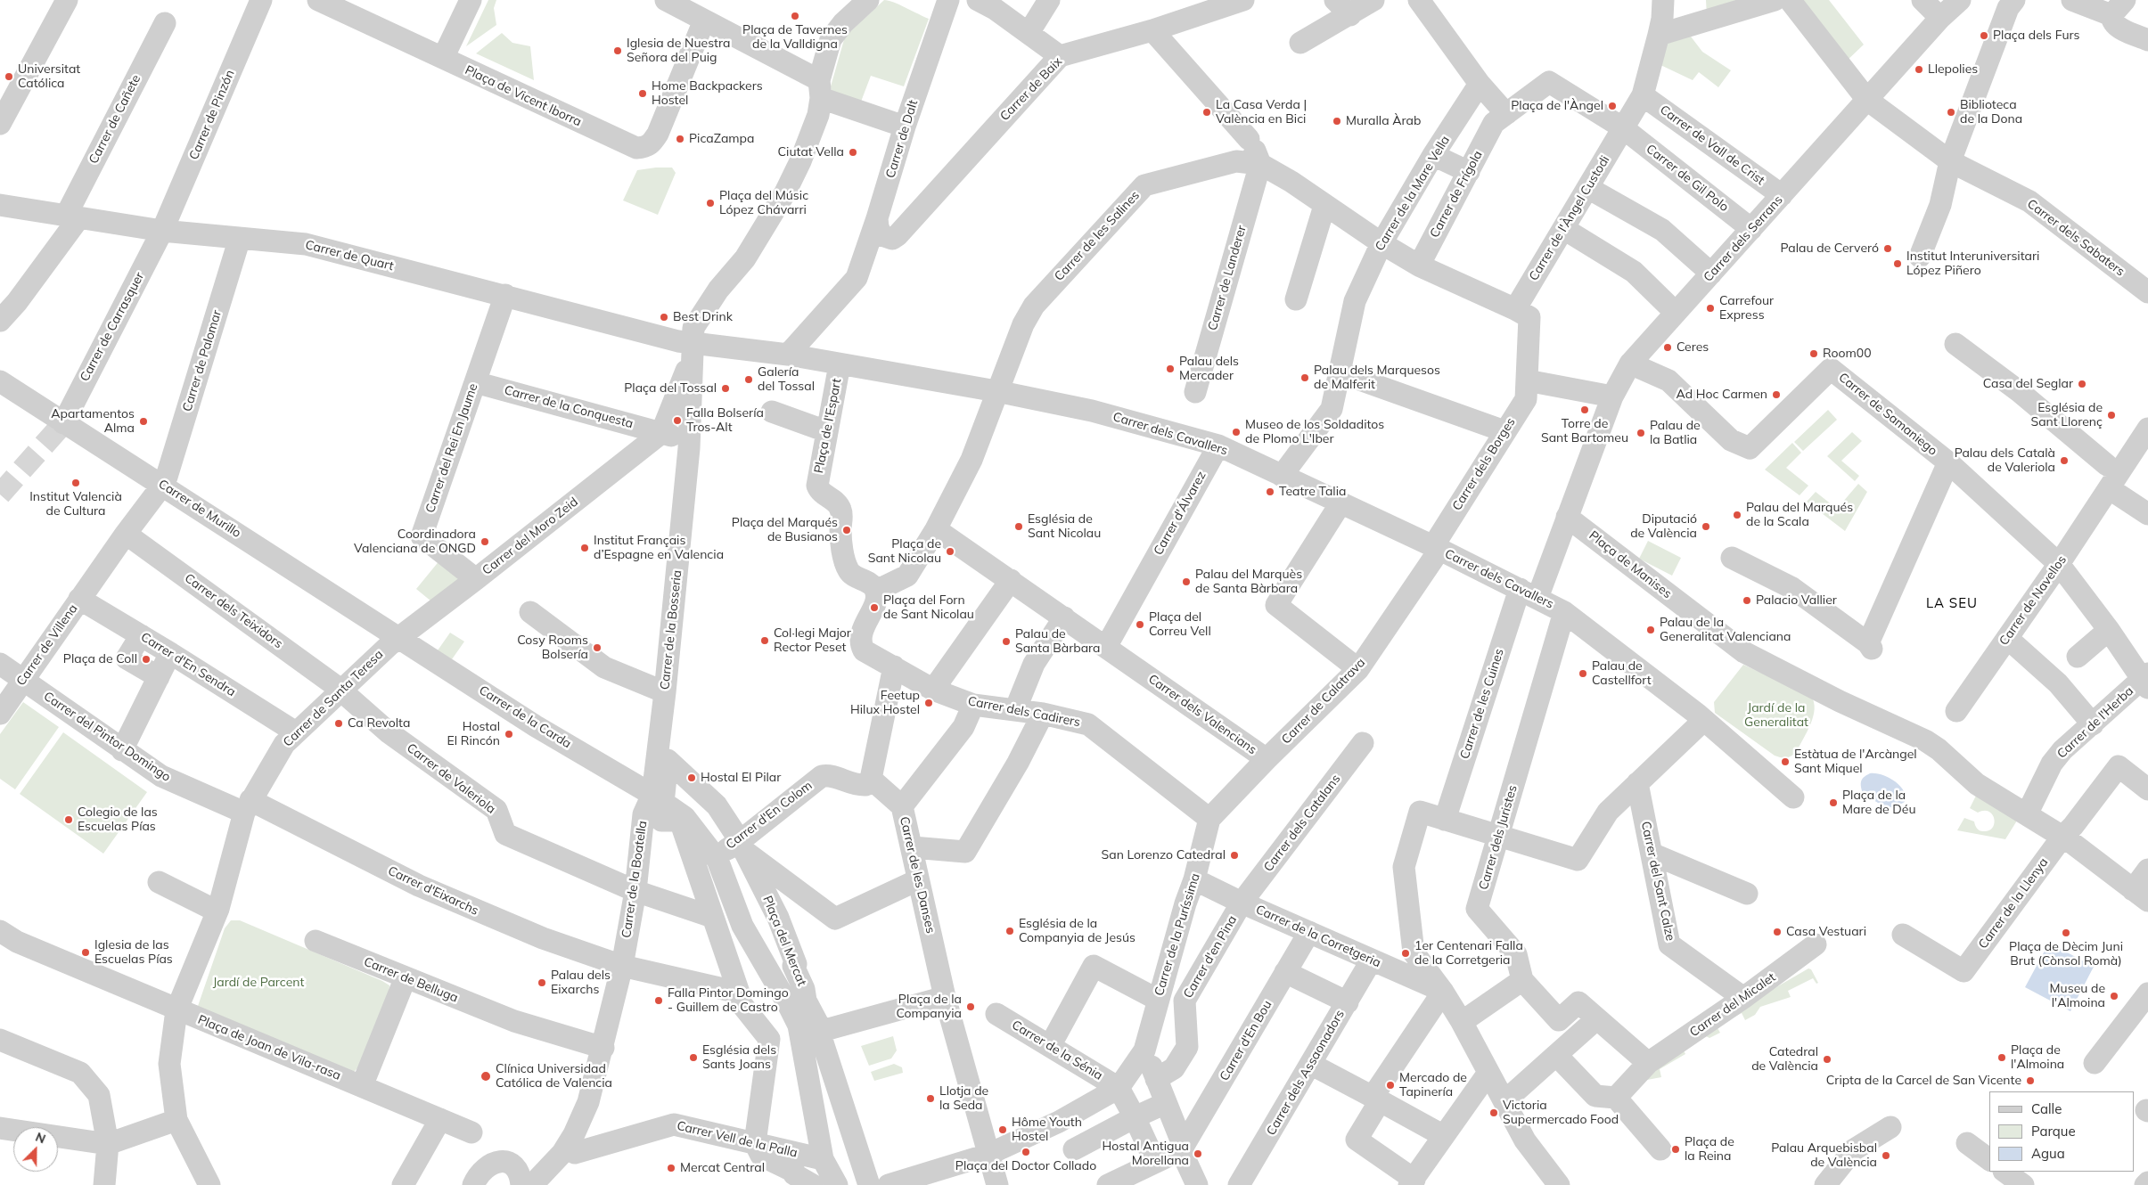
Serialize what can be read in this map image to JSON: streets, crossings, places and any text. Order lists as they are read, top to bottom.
{
  "streets": {
    "street": [
      "Carrer de Baix",
      "Plaça de Vicent Iborra",
      "Carrer de Pinzón",
      "Carrer de Cañete",
      "Carrer de Dalt",
      "Carrer de Vall de Crist",
      "Carrer de Gil Polo",
      "Carrer de la Mare Vella",
      "Carrer de Frígola",
      "Carrer de l'Àngel Custodi",
      "Carrer de les Salines",
      "Carrer dels Sabaters",
      "Carrer dels Serrans",
      "Carrer de Quart",
      "Carrer de Landerer",
      "Carrer de Carrasquer",
      "Carrer de Palomar",
      "Carrer de la Conquesta",
      "Carrer de Samaniego",
      "Plaça de l'Espart",
      "Carrer dels Cavallers",
      "Carrer del Rei En Jaume",
      "Carrer dels Borges",
      "Carrer de Murillo",
      "Carrer d'Álvarez",
      "Carrer del Moro Zeid",
      "Plaça de Manises",
      "Carrer de Navellos",
      "Carrer dels Teixidors",
      "Carrer de la Bosseria",
      "Carrer de Villena",
      "Carrer d'En Sendra",
      "Carrer de Santa Teresa",
      "Carrer de Calatrava",
      "Carrer de les Cuines",
      "Carrer dels Cadirers",
      "Carrer dels Valencians",
      "Carrer de la Carda",
      "Carrer de l'Herba",
      "Carrer del Pintor Domingo",
      "Carrer de Valeriola",
      "Carrer d'En Colom",
      "Carrer dels Catalans",
      "Carrer dels Juristes",
      "Carrer de les Danses",
      "Carrer de la Boatella",
      "Carrer del Sant Calze",
      "Carrer d'Eixarchs",
      "Carrer de la Llenya",
      "Carrer de la Puríssima",
      "Carrer de la Corretgeria",
      "Plaça del Mercat",
      "Carrer d'en Pina",
      "Carrer de Belluga",
      "Carrer del Micalet",
      "Carrer d'En Bou",
      "Plaça de Joan de Vila-rasa",
      "Carrer de la Sénia",
      "Carrer dels Assaonadors",
      "Carrer Vell de la Palla"
    ]
  },
  "crossings": [
    ["Carrer de Baix", "Carrer de Dalt"],
    ["Carrer de Pinzón", "Carrer de Quart"],
    ["Carrer de Pinzón", "Carrer de Carrasquer"],
    ["Carrer de Cañete", "Carrer de Quart"],
    ["Carrer de Dalt", "Carrer dels Cavallers"],
    ["Carrer de Vall de Crist", "Carrer dels Serrans"],
    ["Carrer de Gil Polo", "Carrer de l'Àngel Custodi"],
    ["Carrer de Gil Polo", "Carrer dels Serrans"],
    ["Carrer de la Mare Vella", "Carrer dels Cavallers"],
    ["Carrer de l'Àngel Custodi", "Carrer dels Borges"],
    ["Carrer de les Salines", "Carrer de Landerer"],
    ["Carrer de les Salines", "Carrer dels Cavallers"],
    ["Carrer dels Sabaters", "Carrer dels Serrans"],
    ["Carrer dels Serrans", "Carrer de Samaniego"],
    ["Carrer dels Serrans", "Plaça de Manises"],
    ["Carrer de Quart", "Carrer de Carrasquer"],
    ["Carrer de Quart", "Carrer de Palomar"],
    ["Carrer de Quart", "Carrer dels Cavallers"],
    ["Carrer de Quart", "Carrer del Rei En Jaume"],
    ["Carrer de Carrasquer", "Carrer de Murillo"],
    ["Carrer de Palomar", "Carrer de Murillo"],
    ["Carrer de la Conquesta", "Carrer del Rei En Jaume"],
    ["Carrer de la Conquesta", "Carrer del Moro Zeid"],
    ["Carrer de Samaniego", "Carrer de Navellos"],
    ["Carrer de Samaniego", "Carrer de l'Herba"],
    ["Plaça de l'Espart", "Carrer dels Cavallers"],
    ["Carrer dels Cavallers", "Carrer dels Borges"],
    ["Carrer dels Cavallers", "Carrer d'Álvarez"],
    ["Carrer dels Cavallers", "Carrer de Calatrava"],
    ["Carrer dels Cavallers", "Carrer de les Cuines"],
    ["Carrer dels Cavallers", "Carrer dels Juristes"],
    ["Carrer del Rei En Jaume", "Carrer del Moro Zeid"],
    ["Carrer dels Borges", "Carrer de Calatrava"],
    ["Carrer de Murillo", "Carrer del Moro Zeid"],
    ["Carrer de Murillo", "Carrer de Santa Teresa"],
    ["Carrer de Murillo", "Carrer de la Carda"],
    ["Carrer d'Álvarez", "Carrer dels Valencians"],
    ["Carrer del Moro Zeid", "Carrer de Santa Teresa"],
    ["Carrer del Moro Zeid", "Carrer de la Carda"],
    ["Plaça de Manises", "Carrer de l'Herba"],
    ["Carrer dels Teixidors", "Carrer de Villena"],
    ["Carrer dels Teixidors", "Carrer de Santa Teresa"],
    ["Carrer dels Teixidors", "Carrer de Valeriola"],
    ["Carrer de la Bosseria", "Carrer de la Carda"],
    ["Carrer de la Bosseria", "Carrer de la Boatella"],
    ["Carrer de la Bosseria", "Plaça del Mercat"],
    ["Carrer de Villena", "Carrer d'En Sendra"],
    ["Carrer de Villena", "Carrer del Pintor Domingo"],
    ["Carrer d'En Sendra", "Carrer de Santa Teresa"],
    ["Carrer de Santa Teresa", "Carrer de la Carda"],
    ["Carrer de Santa Teresa", "Carrer del Pintor Domingo"],
    ["Carrer de Santa Teresa", "Carrer de Valeriola"],
    ["Carrer de Santa Teresa", "Carrer d'Eixarchs"],
    ["Carrer de Santa Teresa", "Plaça de Joan de Vila-rasa"],
    ["Carrer de Calatrava", "Carrer dels Cadirers"],
    ["Carrer de Calatrava", "Carrer dels Valencians"],
    ["Carrer de Calatrava", "Carrer de la Puríssima"],
    ["Carrer dels Cadirers", "Carrer de la Puríssima"],
    ["Carrer de la Carda", "Carrer de la Boatella"],
    ["Carrer de la Carda", "Plaça del Mercat"],
    ["Carrer del Pintor Domingo", "Carrer d'Eixarchs"],
    ["Carrer de Valeriola", "Carrer de la Boatella"],
    ["Carrer de Valeriola", "Plaça del Mercat"],
    ["Carrer d'En Colom", "Carrer de les Danses"],
    ["Carrer d'En Colom", "Plaça del Mercat"],
    ["Carrer dels Catalans", "Carrer de la Corretgeria"],
    ["Carrer dels Catalans", "Carrer d'en Pina"],
    ["Carrer de la Boatella", "Carrer d'Eixarchs"],
    ["Carrer de la Boatella", "Plaça del Mercat"],
    ["Carrer de la Boatella", "Carrer de Belluga"],
    ["Carrer del Sant Calze", "Carrer del Micalet"],
    ["Carrer d'Eixarchs", "Plaça del Mercat"],
    ["Carrer de la Puríssima", "Carrer de la Corretgeria"],
    ["Carrer de la Corretgeria", "Carrer d'en Pina"],
    ["Carrer de la Corretgeria", "Carrer d'En Bou"],
    ["Carrer de la Corretgeria", "Carrer dels Assaonadors"],
    ["Plaça del Mercat", "Carrer Vell de la Palla"]
  ],
  "districts": ["LA SEU"],
  "parks": ["Jardí de la Generalitat", "Jardí de Parcent"],
  "places": [
    "Plaça de Tavernes de la Valldigna",
    "Plaça dels Furs",
    "Iglesia de Nuestra Señora del Puig",
    "Llepolies",
    "Universitat Católica",
    "Home Backpackers Hostel",
    "Plaça de l'Àngel",
    "La Casa Verda | València en Bici",
    "Biblioteca de la Dona",
    "Muralla Àrab",
    "PicaZampa",
    "Ciutat Vella",
    "Plaça del Músic López Chávarri",
    "Palau de Cerveró",
    "Institut Interuniversitari López Piñero",
    "Carrefour Express",
    "Best Drink",
    "Ceres",
    "Room00",
    "Palau dels Mercader",
    "Palau dels Marquesos de Malferit",
    "Galería del Tossal",
    "Casa del Seglar",
    "Plaça del Tossal",
    "Ad Hoc Carmen",
    "Torre de Sant Bartomeu",
    "Església de Sant Llorenç",
    "Falla Bolsería Tros-Alt",
    "Apartamentos Alma",
    "Museo de los Soldaditos de Plomo L'Iber",
    "Palau de la Batlia",
    "Palau dels Català de Valeriola",
    "Institut Valencià de Cultura",
    "Teatre Talia",
    "Palau del Marqués de la Scala",
    "Església de Sant Nicolau",
    "Diputació de València",
    "Plaça del Marqués de Busianos",
    "Coordinadora Valenciana de ONGD",
    "Institut Français d’Espagne en Valencia",
    "Plaça de Sant Nicolau",
    "Palau del Marquès de Santa Bàrbara",
    "Palacio Vallier",
    "Plaça del Forn de Sant Nicolau",
    "Plaça del Correu Vell",
    "Palau de la Generalitat Valenciana",
    "Col·legi Major Rector Peset",
    "Palau de Santa Bàrbara",
    "Cosy Rooms Bolsería",
    "Plaça de Coll",
    "Palau de Castellfort",
    "Feetup Hilux Hostel",
    "Ca Revolta",
    "Hostal El Rincón",
    "Estàtua de l'Arcàngel Sant Miquel",
    "Hostal El Pilar",
    "Plaça de la Mare de Déu",
    "Colegio de las Escuelas Pías",
    "San Lorenzo Catedral",
    "Església de la Companyia de Jesús",
    "Casa Vestuari",
    "Plaça de Dècim Juni Brut (Cònsol Romà)",
    "Iglesia de las Escuelas Pías",
    "1er Centenari Falla de la Corretgeria",
    "Palau dels Eixarchs",
    "Museu de l'Almoina",
    "Falla Pintor Domingo - Guillem de Castro",
    "Plaça de la Companyia",
    "Església dels Sants Joans",
    "Plaça de l'Almoina",
    "Catedral de València",
    "Clínica Universidad Católica de Valencia",
    "Cripta de la Carcel de San Vicente",
    "Mercado de Tapinería",
    "Llotja de la Seda",
    "Victoria Supermercado Food",
    "Hôme Youth Hostel",
    "Plaça de la Reina",
    "Plaça del Doctor Collado",
    "Hostal Antigua Morellana",
    "Palau Arquebisbal de València",
    "Mercat Central"
  ],
  "legend": ["Calle", "Parque", "Agua"],
  "north": "top right"
}
